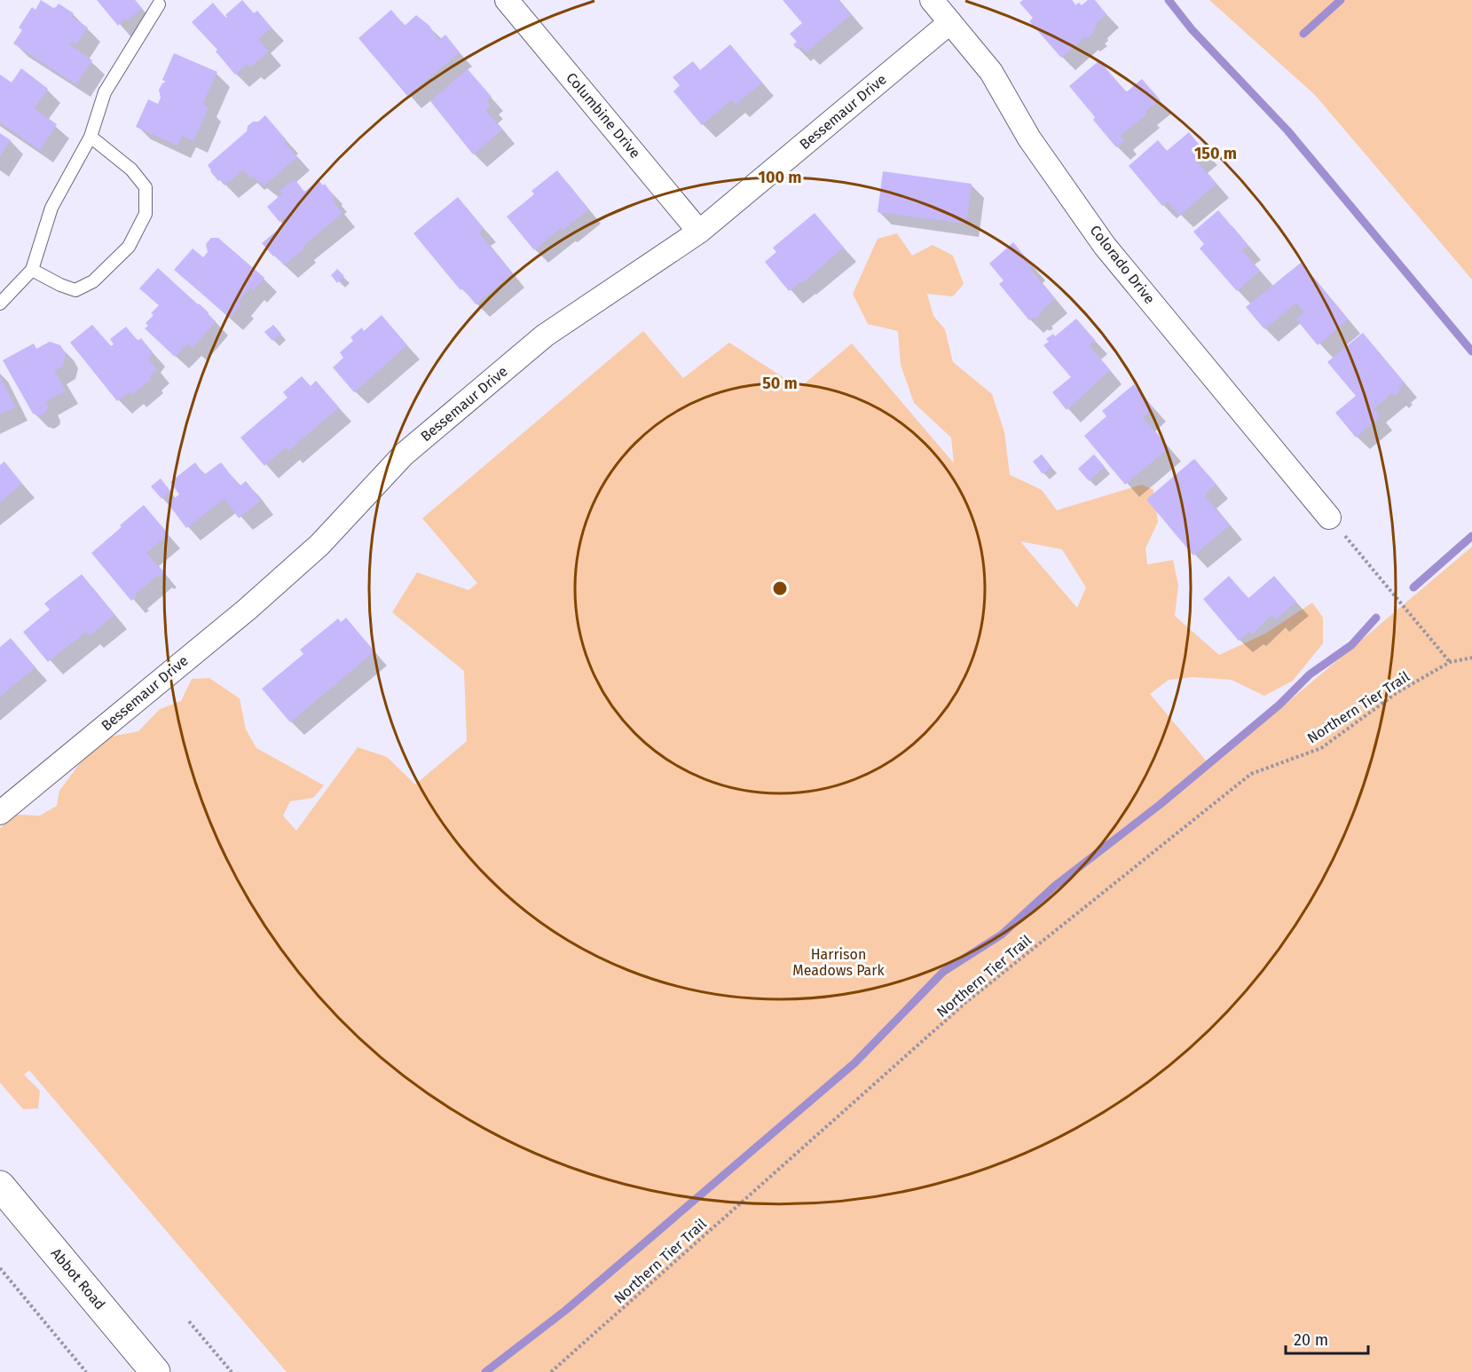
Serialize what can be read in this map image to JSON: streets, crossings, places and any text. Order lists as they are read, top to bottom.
{
  "streets": {
    "main road": ["Abbot Road"],
    "street": ["Bessemaur Drive", "Columbine Drive", "Colorado Drive"],
    "path": ["Northern Tier Trail"]
  },
  "crossings": [
    ["Bessemaur Drive", "Columbine Drive"],
    ["Bessemaur Drive", "Colorado Drive"]
  ],
  "parks": ["Harrison Meadows Park"],
  "scale_bar": "20 m",
  "rings": ["150 m", "100 m", "50 m"]
}
